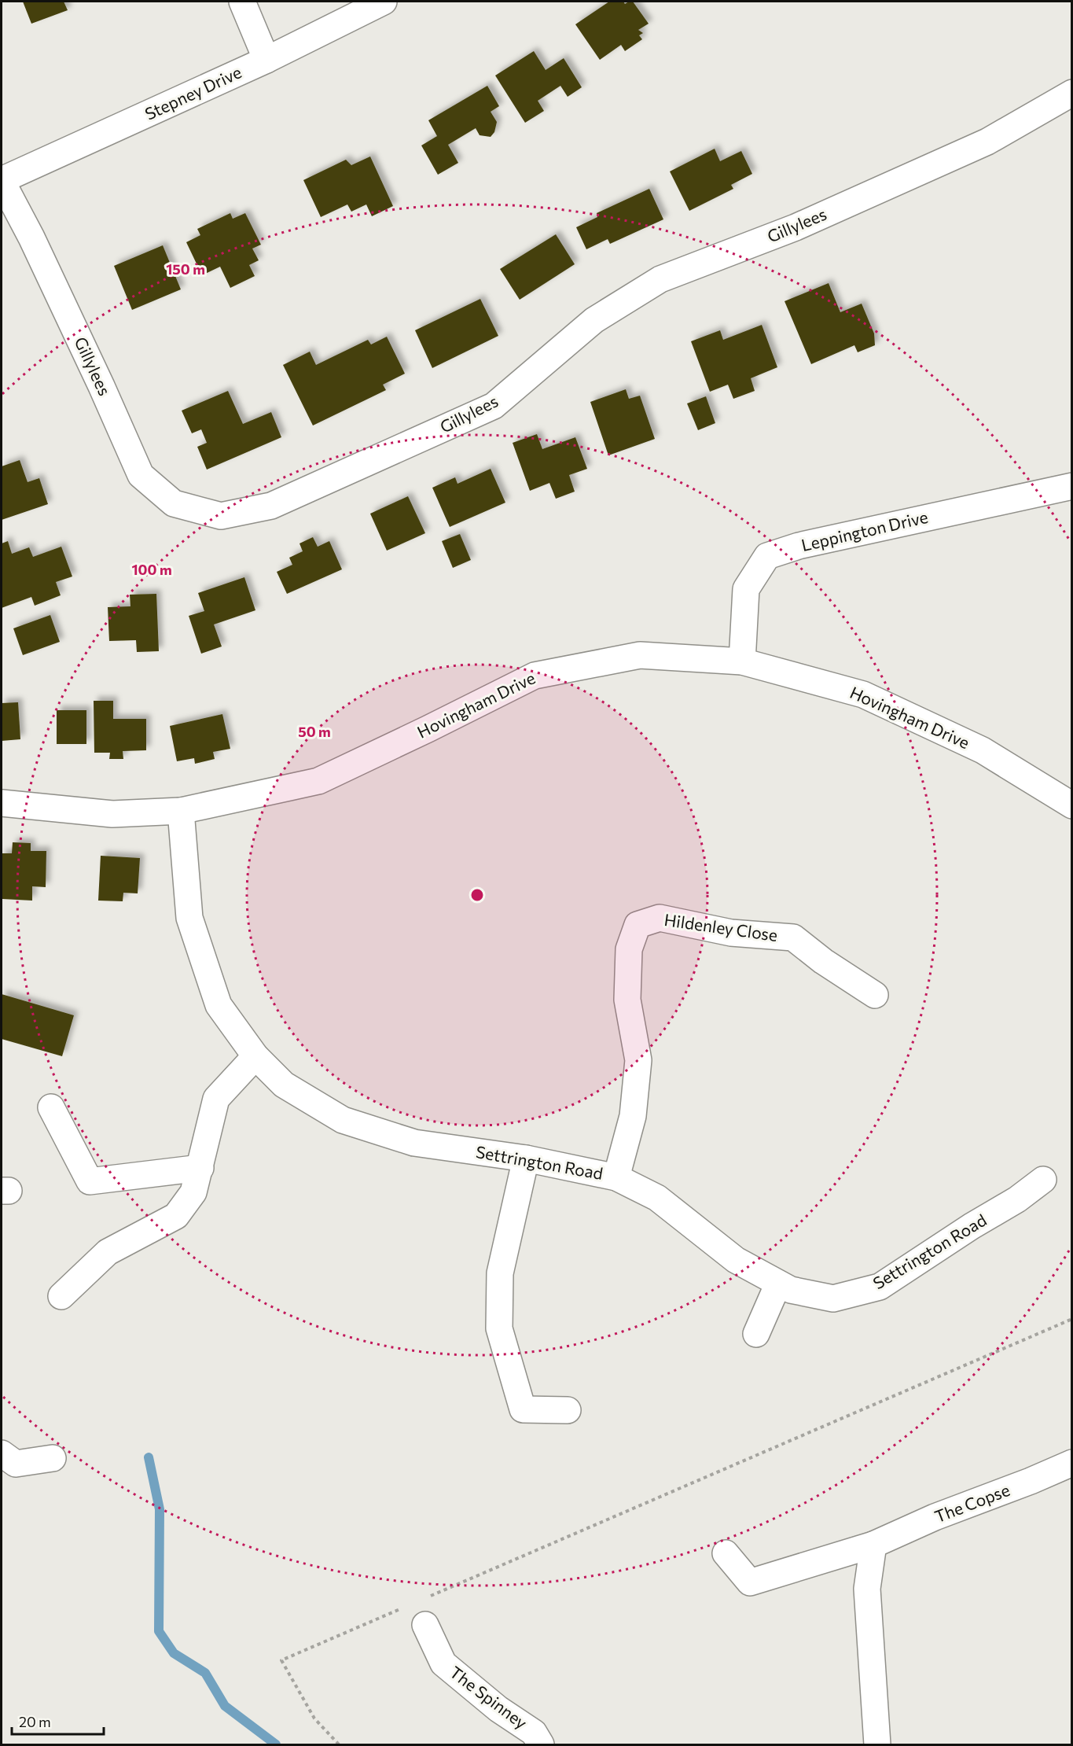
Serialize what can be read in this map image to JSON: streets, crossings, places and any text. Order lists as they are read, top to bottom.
{
  "streets": {
    "street": [
      "Stepney Drive",
      "Gillylees",
      "Leppington Drive",
      "Hovingham Drive",
      "Hildenley Close",
      "Settrington Road",
      "The Copse",
      "The Spinney"
    ]
  },
  "crossings": [
    ["Stepney Drive", "Gillylees"],
    ["Leppington Drive", "Hovingham Drive"],
    ["Hovingham Drive", "Settrington Road"],
    ["Hildenley Close", "Settrington Road"]
  ],
  "scale_bar": "20 m",
  "rings": ["150 m", "100 m", "50 m"]
}
